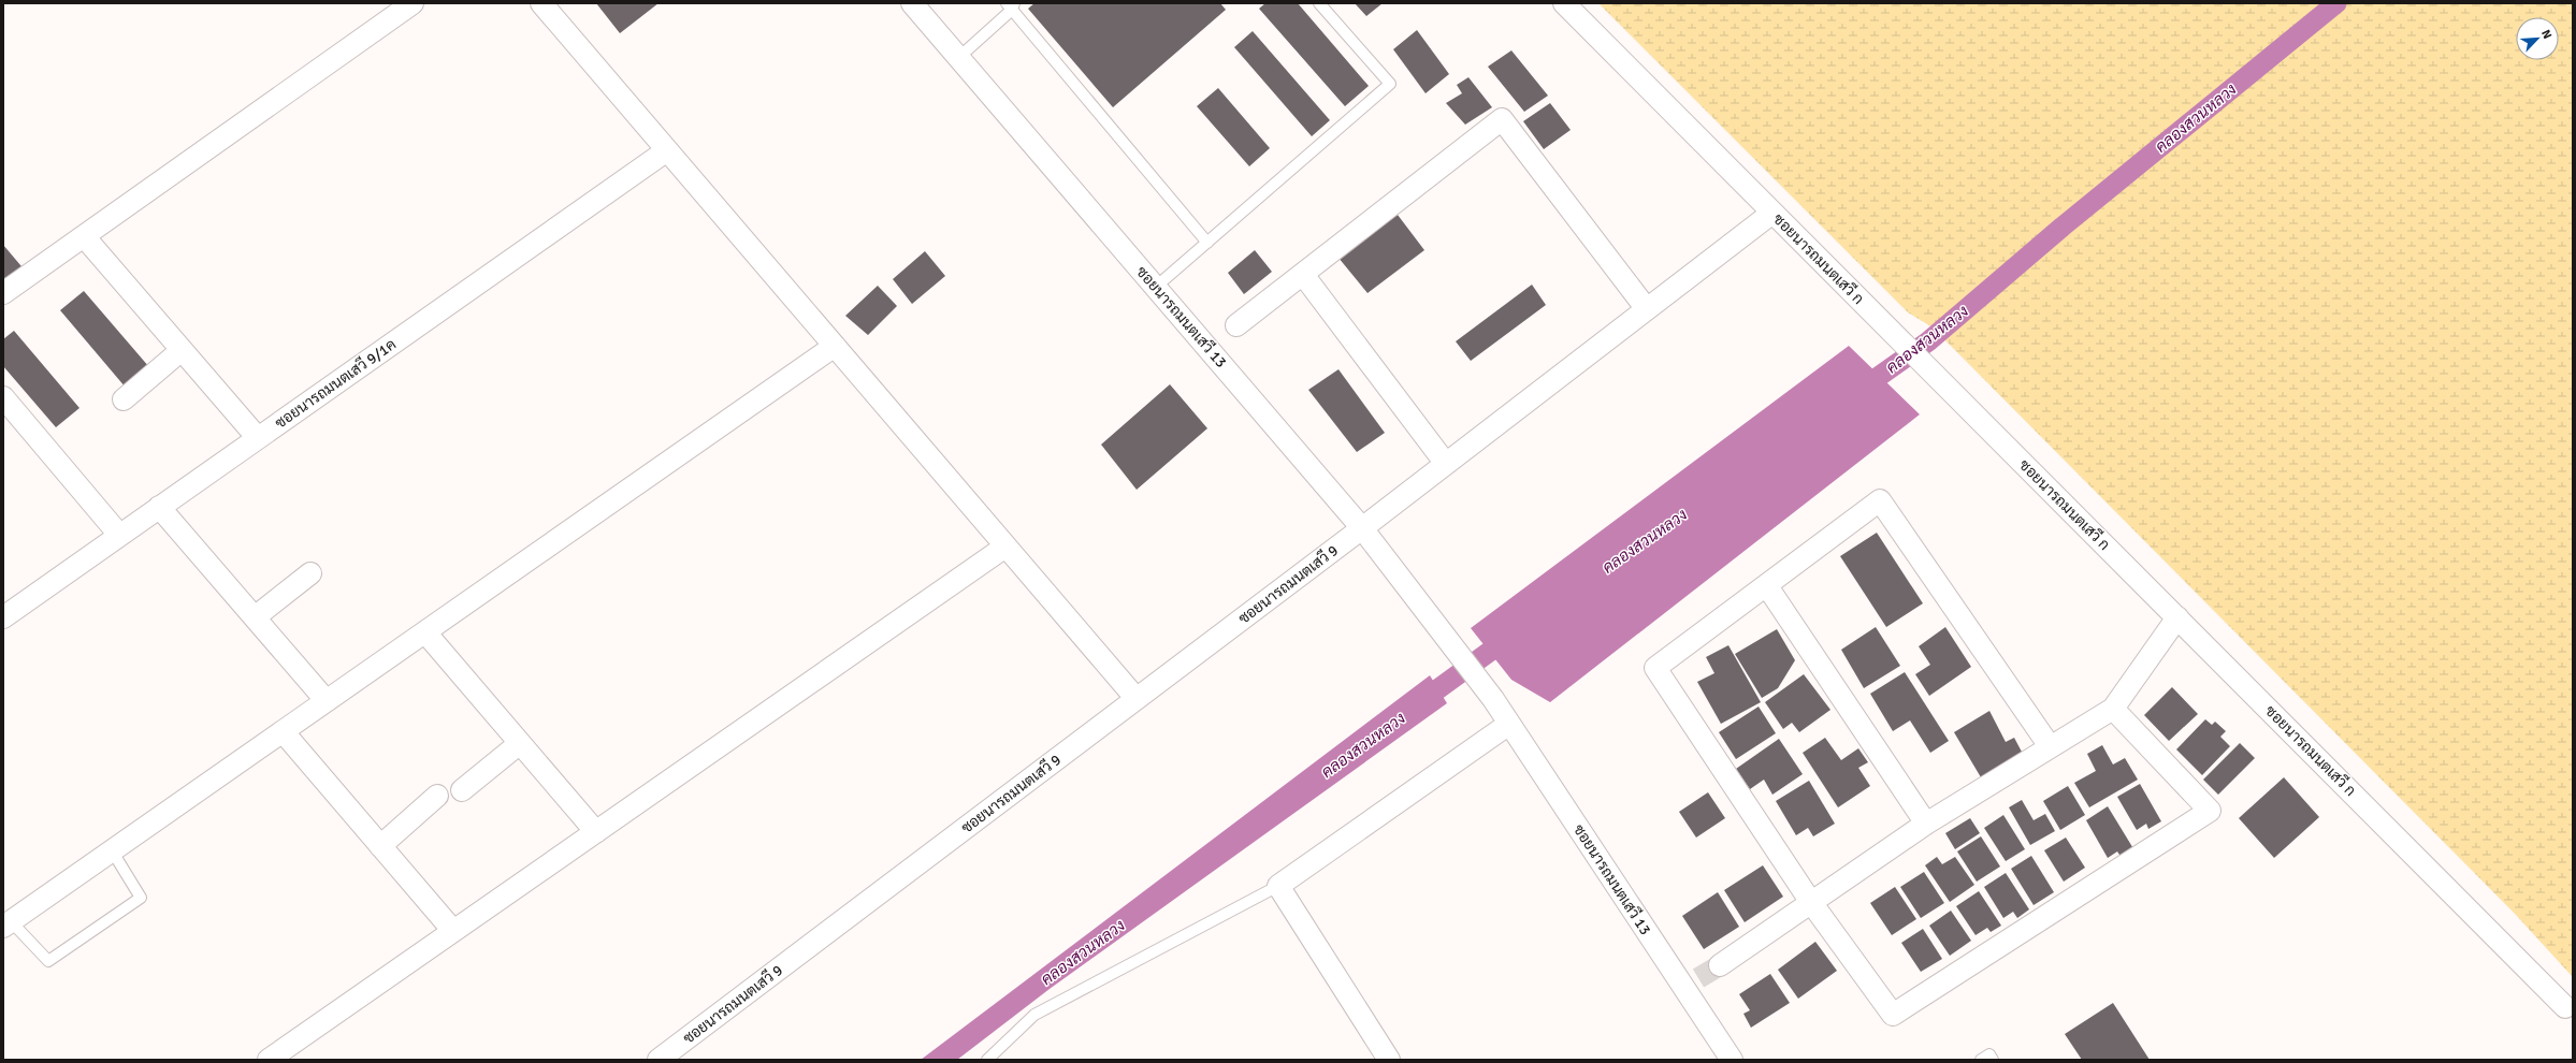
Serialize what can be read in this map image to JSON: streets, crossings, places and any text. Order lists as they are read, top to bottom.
{
  "streets": {
    "street": [
      "ซอยนารถมนตเสวี ก",
      "ซอยนารถมนตเสวี 13",
      "ซอยนารถมนตเสวี 9/1ค",
      "ซอยนารถมนตเสวี 9"
    ]
  },
  "crossings": [
    ["ซอยนารถมนตเสวี ก", "ซอยนารถมนตเสวี 9"],
    ["ซอยนารถมนตเสวี 13", "ซอยนารถมนตเสวี 9"]
  ],
  "water": ["คลองสวนหลวง"],
  "north": "top right"
}
